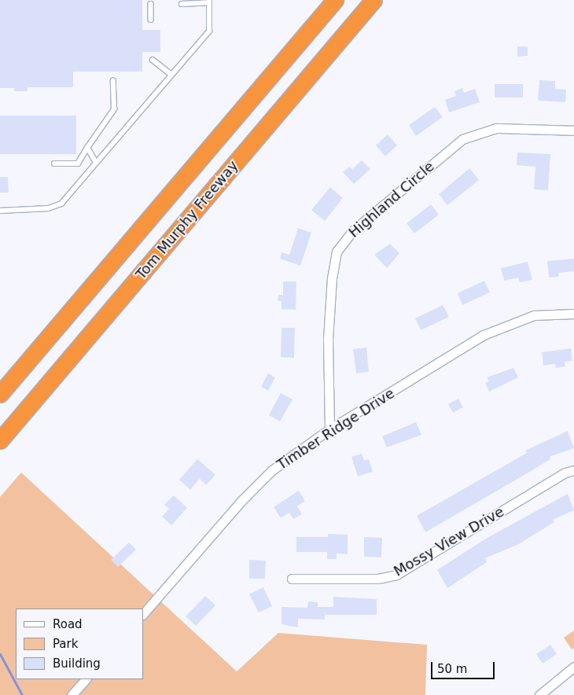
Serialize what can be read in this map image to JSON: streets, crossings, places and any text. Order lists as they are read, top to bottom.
{
  "streets": {
    "highway": ["Tom Murphy Freeway"],
    "street": ["Highland Circle", "Timber Ridge Drive", "Mossy View Drive"]
  },
  "crossings": [
    ["Highland Circle", "Timber Ridge Drive"]
  ],
  "legend": ["Road", "Park", "Building"],
  "scale_bar": "50 m"
}
